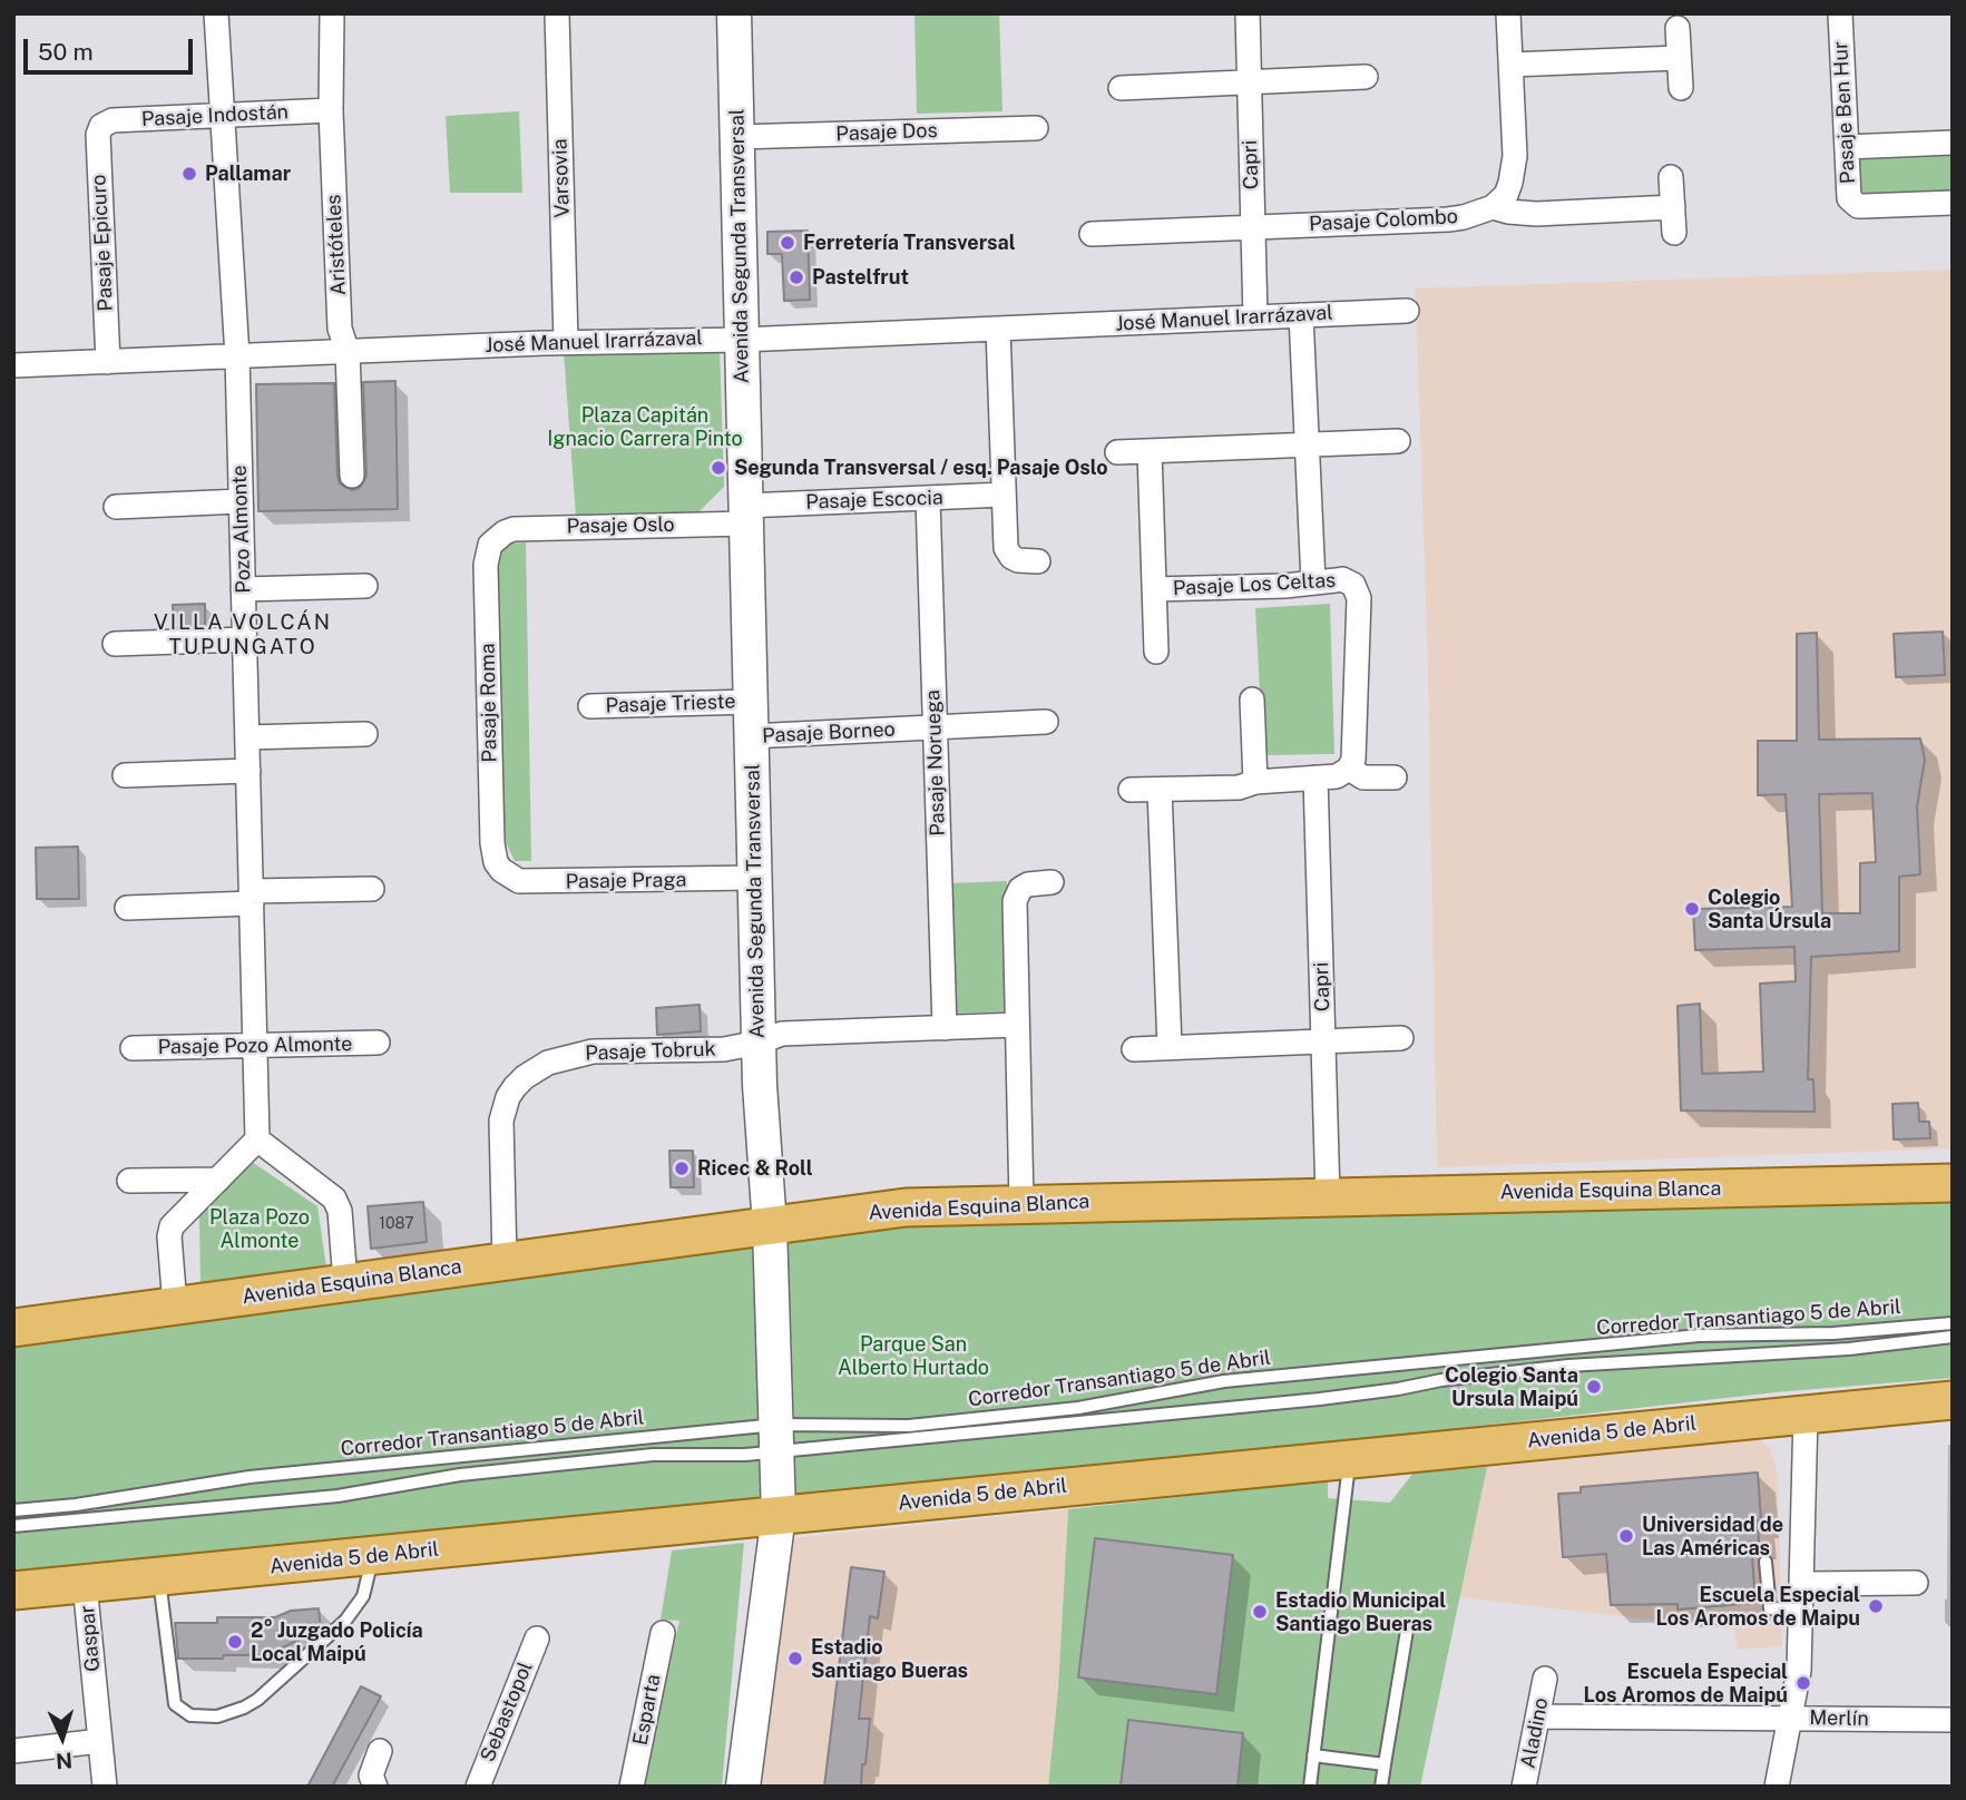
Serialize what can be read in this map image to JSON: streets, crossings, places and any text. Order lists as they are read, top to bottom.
{
  "streets": {
    "main road": ["Avenida Segunda Transversal", "Avenida Esquina Blanca", "Avenida 5 de Abril"],
    "street": [
      "Pasaje Ben Hur",
      "Pasaje Indostán",
      "Pasaje Dos",
      "Capri",
      "Varsovia",
      "Pasaje Colombo",
      "Pasaje Epicuro",
      "Aristóteles",
      "José Manuel Irarrázaval",
      "Pasaje Escocia",
      "Pasaje Oslo",
      "Pozo Almonte",
      "Pasaje Los Celtas",
      "Pasaje Roma",
      "Pasaje Trieste",
      "Pasaje Borneo",
      "Pasaje Noruega",
      "Pasaje Praga",
      "Pasaje Pozo Almonte",
      "Pasaje Tobruk",
      "Gaspar",
      "Esparta",
      "Sebastopol",
      "Merlín",
      "Aladino"
    ],
    "lane": ["Corredor Transantiago 5 de Abril"]
  },
  "crossings": [
    ["Pasaje Indostán", "Pasaje Epicuro"],
    ["Pasaje Indostán", "Aristóteles"],
    ["Pasaje Indostán", "Pozo Almonte"],
    ["Pasaje Dos", "Avenida Segunda Transversal"],
    ["Capri", "Pasaje Colombo"],
    ["Capri", "José Manuel Irarrázaval"],
    ["Capri", "Avenida Esquina Blanca"],
    ["Varsovia", "José Manuel Irarrázaval"],
    ["Pasaje Epicuro", "José Manuel Irarrázaval"],
    ["Aristóteles", "José Manuel Irarrázaval"],
    ["Avenida Segunda Transversal", "José Manuel Irarrázaval"],
    ["Avenida Segunda Transversal", "Pasaje Escocia"],
    ["Avenida Segunda Transversal", "Pasaje Oslo"],
    ["Avenida Segunda Transversal", "Pasaje Trieste"],
    ["Avenida Segunda Transversal", "Pasaje Borneo"],
    ["Avenida Segunda Transversal", "Pasaje Praga"],
    ["Avenida Segunda Transversal", "Pasaje Tobruk"],
    ["Avenida Segunda Transversal", "Avenida Esquina Blanca"],
    ["Avenida Segunda Transversal", "Corredor Transantiago 5 de Abril"],
    ["Avenida Segunda Transversal", "Avenida 5 de Abril"],
    ["José Manuel Irarrázaval", "Pozo Almonte"],
    ["Pasaje Escocia", "Pasaje Oslo"],
    ["Pasaje Escocia", "Pasaje Noruega"],
    ["Pasaje Oslo", "Pasaje Roma"],
    ["Pozo Almonte", "Pasaje Pozo Almonte"],
    ["Pasaje Roma", "Pasaje Praga"],
    ["Pasaje Borneo", "Pasaje Noruega"],
    ["Pasaje Noruega", "Pasaje Tobruk"],
    ["Pasaje Tobruk", "Avenida Esquina Blanca"],
    ["Avenida 5 de Abril", "Gaspar"],
    ["Merlín", "Aladino"]
  ],
  "districts": ["VILLA VOLCÁN TUPUNGATO"],
  "parks": ["Plaza Capitán Ignacio Carrera Pinto", "Plaza Pozo Almonte", "Parque San Alberto Hurtado"],
  "places": [
    "Pallamar",
    "Ferretería Transversal",
    "Pastelfrut",
    "Segunda Transversal / esq. Pasaje Oslo",
    "Colegio Santa Úrsula",
    "Ricec & Roll",
    "Colegio Santa Ursula Maipú",
    "Universidad de Las Américas",
    "Escuela Especial Los Aromos de Maipu",
    "Estadio Municipal Santiago Bueras",
    "2° Juzgado Policía Local Maipú",
    "Estadio Santiago Bueras",
    "Escuela Especial Los Aromos de Maipú"
  ],
  "house_numbers": ["1087"],
  "scale_bar": "50 m",
  "north": "bottom"
}
